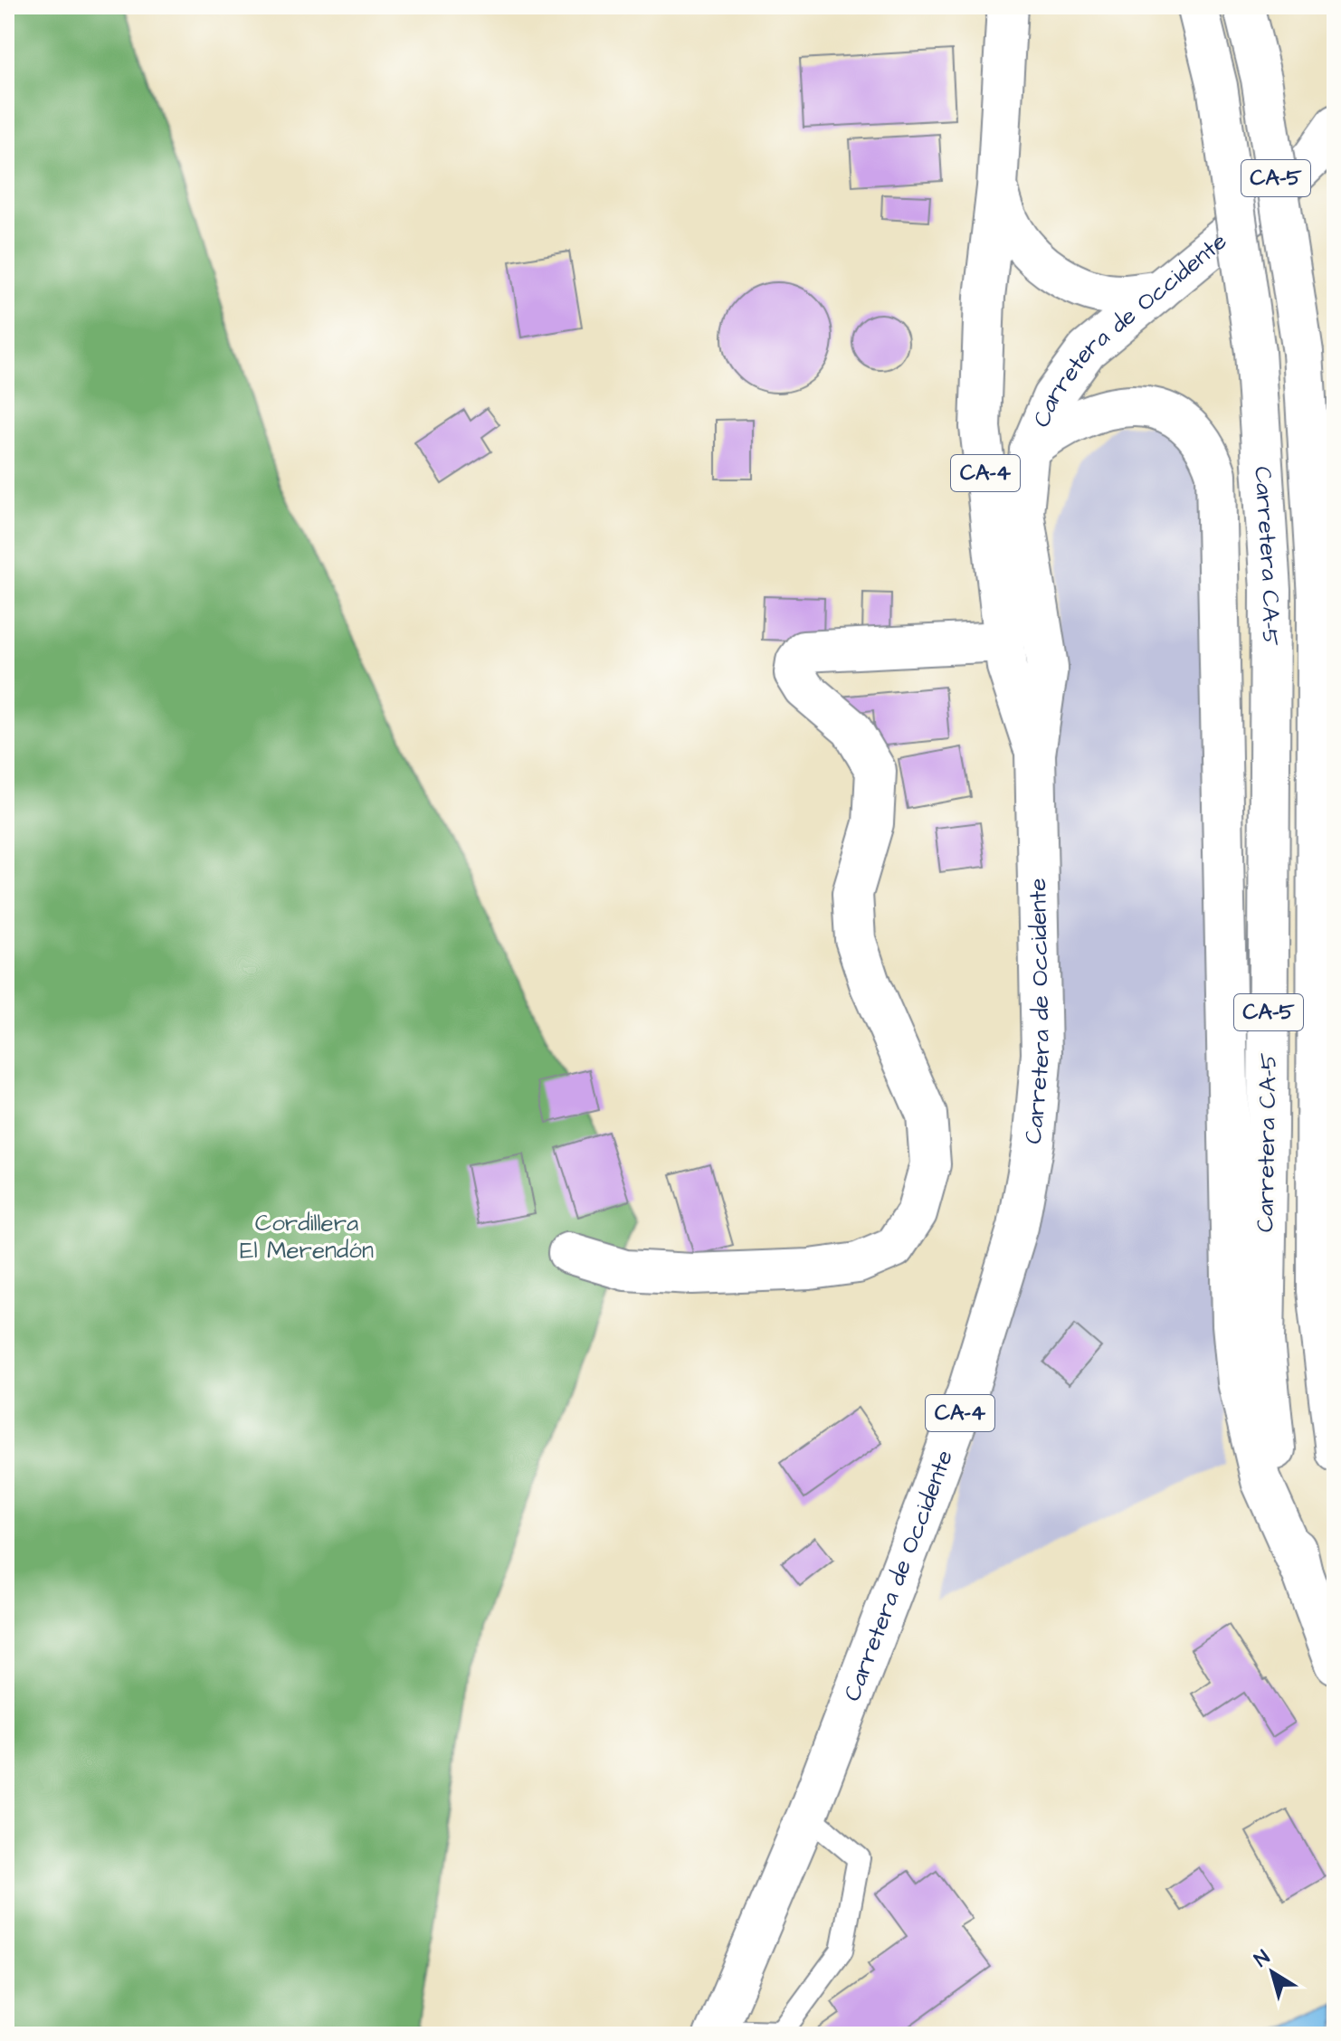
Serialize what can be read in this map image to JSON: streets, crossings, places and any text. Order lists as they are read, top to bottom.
{
  "streets": {
    "main road": [
      "CA-5",
      "Carretera de Occidente",
      "CA-4",
      "Carretera CA-5"
    ]
  },
  "parks": ["Cordillera El Merendón"],
  "north": "top left"
}
